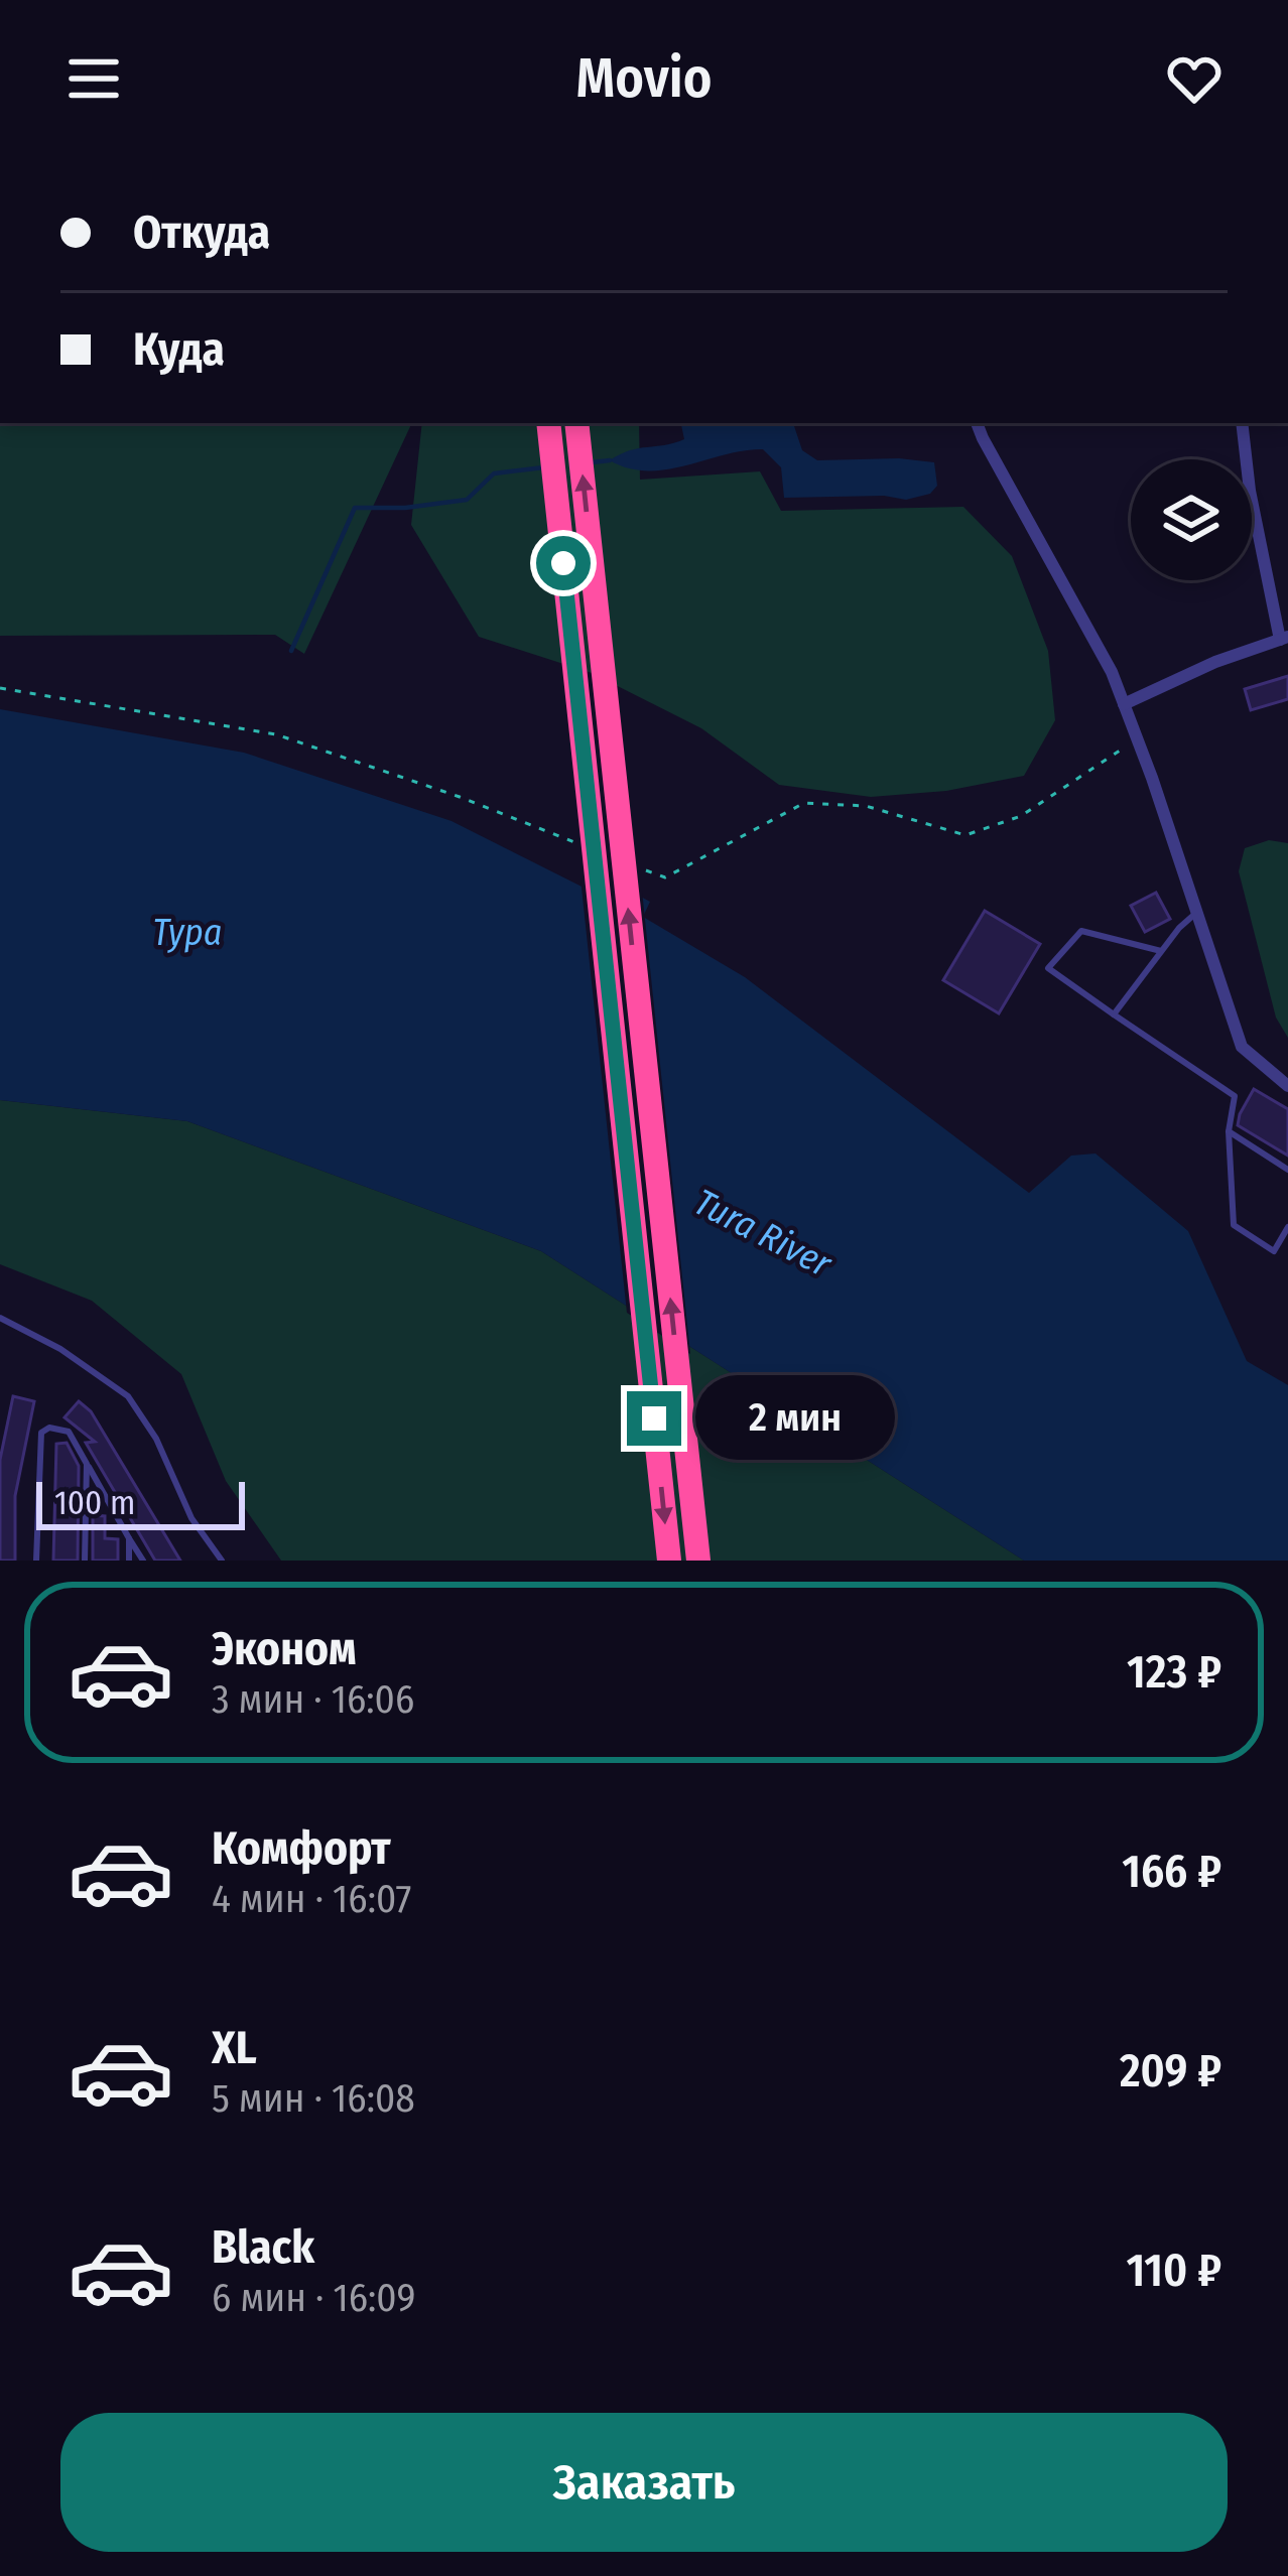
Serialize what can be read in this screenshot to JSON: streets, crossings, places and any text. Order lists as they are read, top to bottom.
{
  "water": ["Тура", "Tura River"],
  "scale_bar": "100 m",
  "page": {
    "header": "Movio",
    "banner": ["Откуда", "Куда"],
    "bubble": "2 мин",
    "scale": "100 m",
    "list": [
      {
        "name": "Эконом",
        "note": "3 мин · 16:06",
        "value": "123 ₽"
      },
      {
        "name": "Комфорт",
        "note": "4 мин · 16:07",
        "value": "166 ₽"
      },
      {
        "name": "XL",
        "note": "5 мин · 16:08",
        "value": "209 ₽"
      },
      {
        "name": "Black",
        "note": "6 мин · 16:09",
        "value": "110 ₽"
      }
    ],
    "buttons": "Заказать"
  }
}
